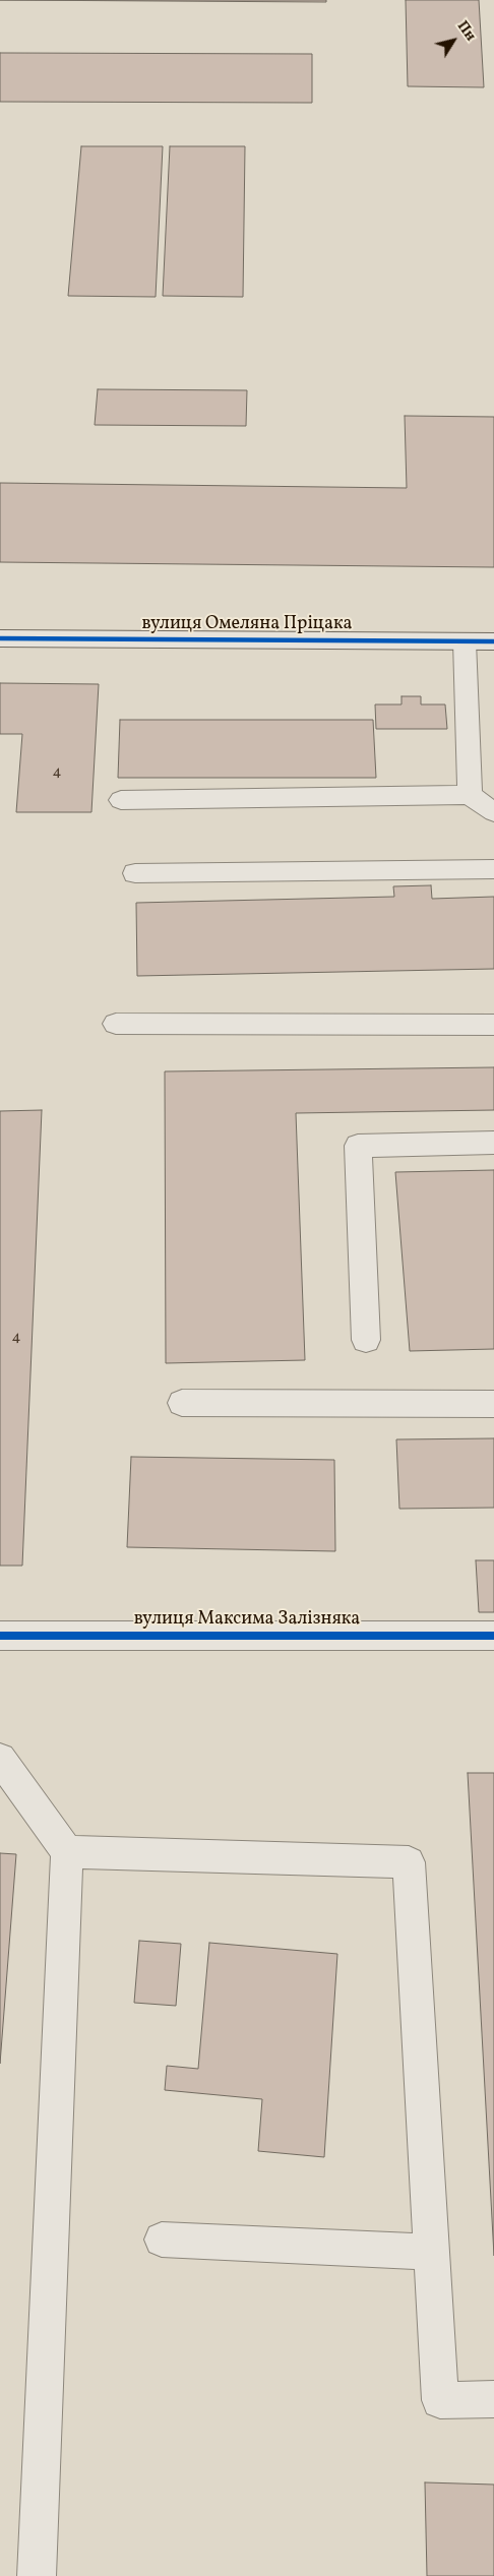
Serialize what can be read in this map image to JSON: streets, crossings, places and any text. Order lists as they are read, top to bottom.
{
  "streets": {
    "street": ["вулиця Омеляна Пріцака", "вулиця Максима Залізняка"]
  },
  "house_numbers": ["4", "4"],
  "north": "top right"
}
